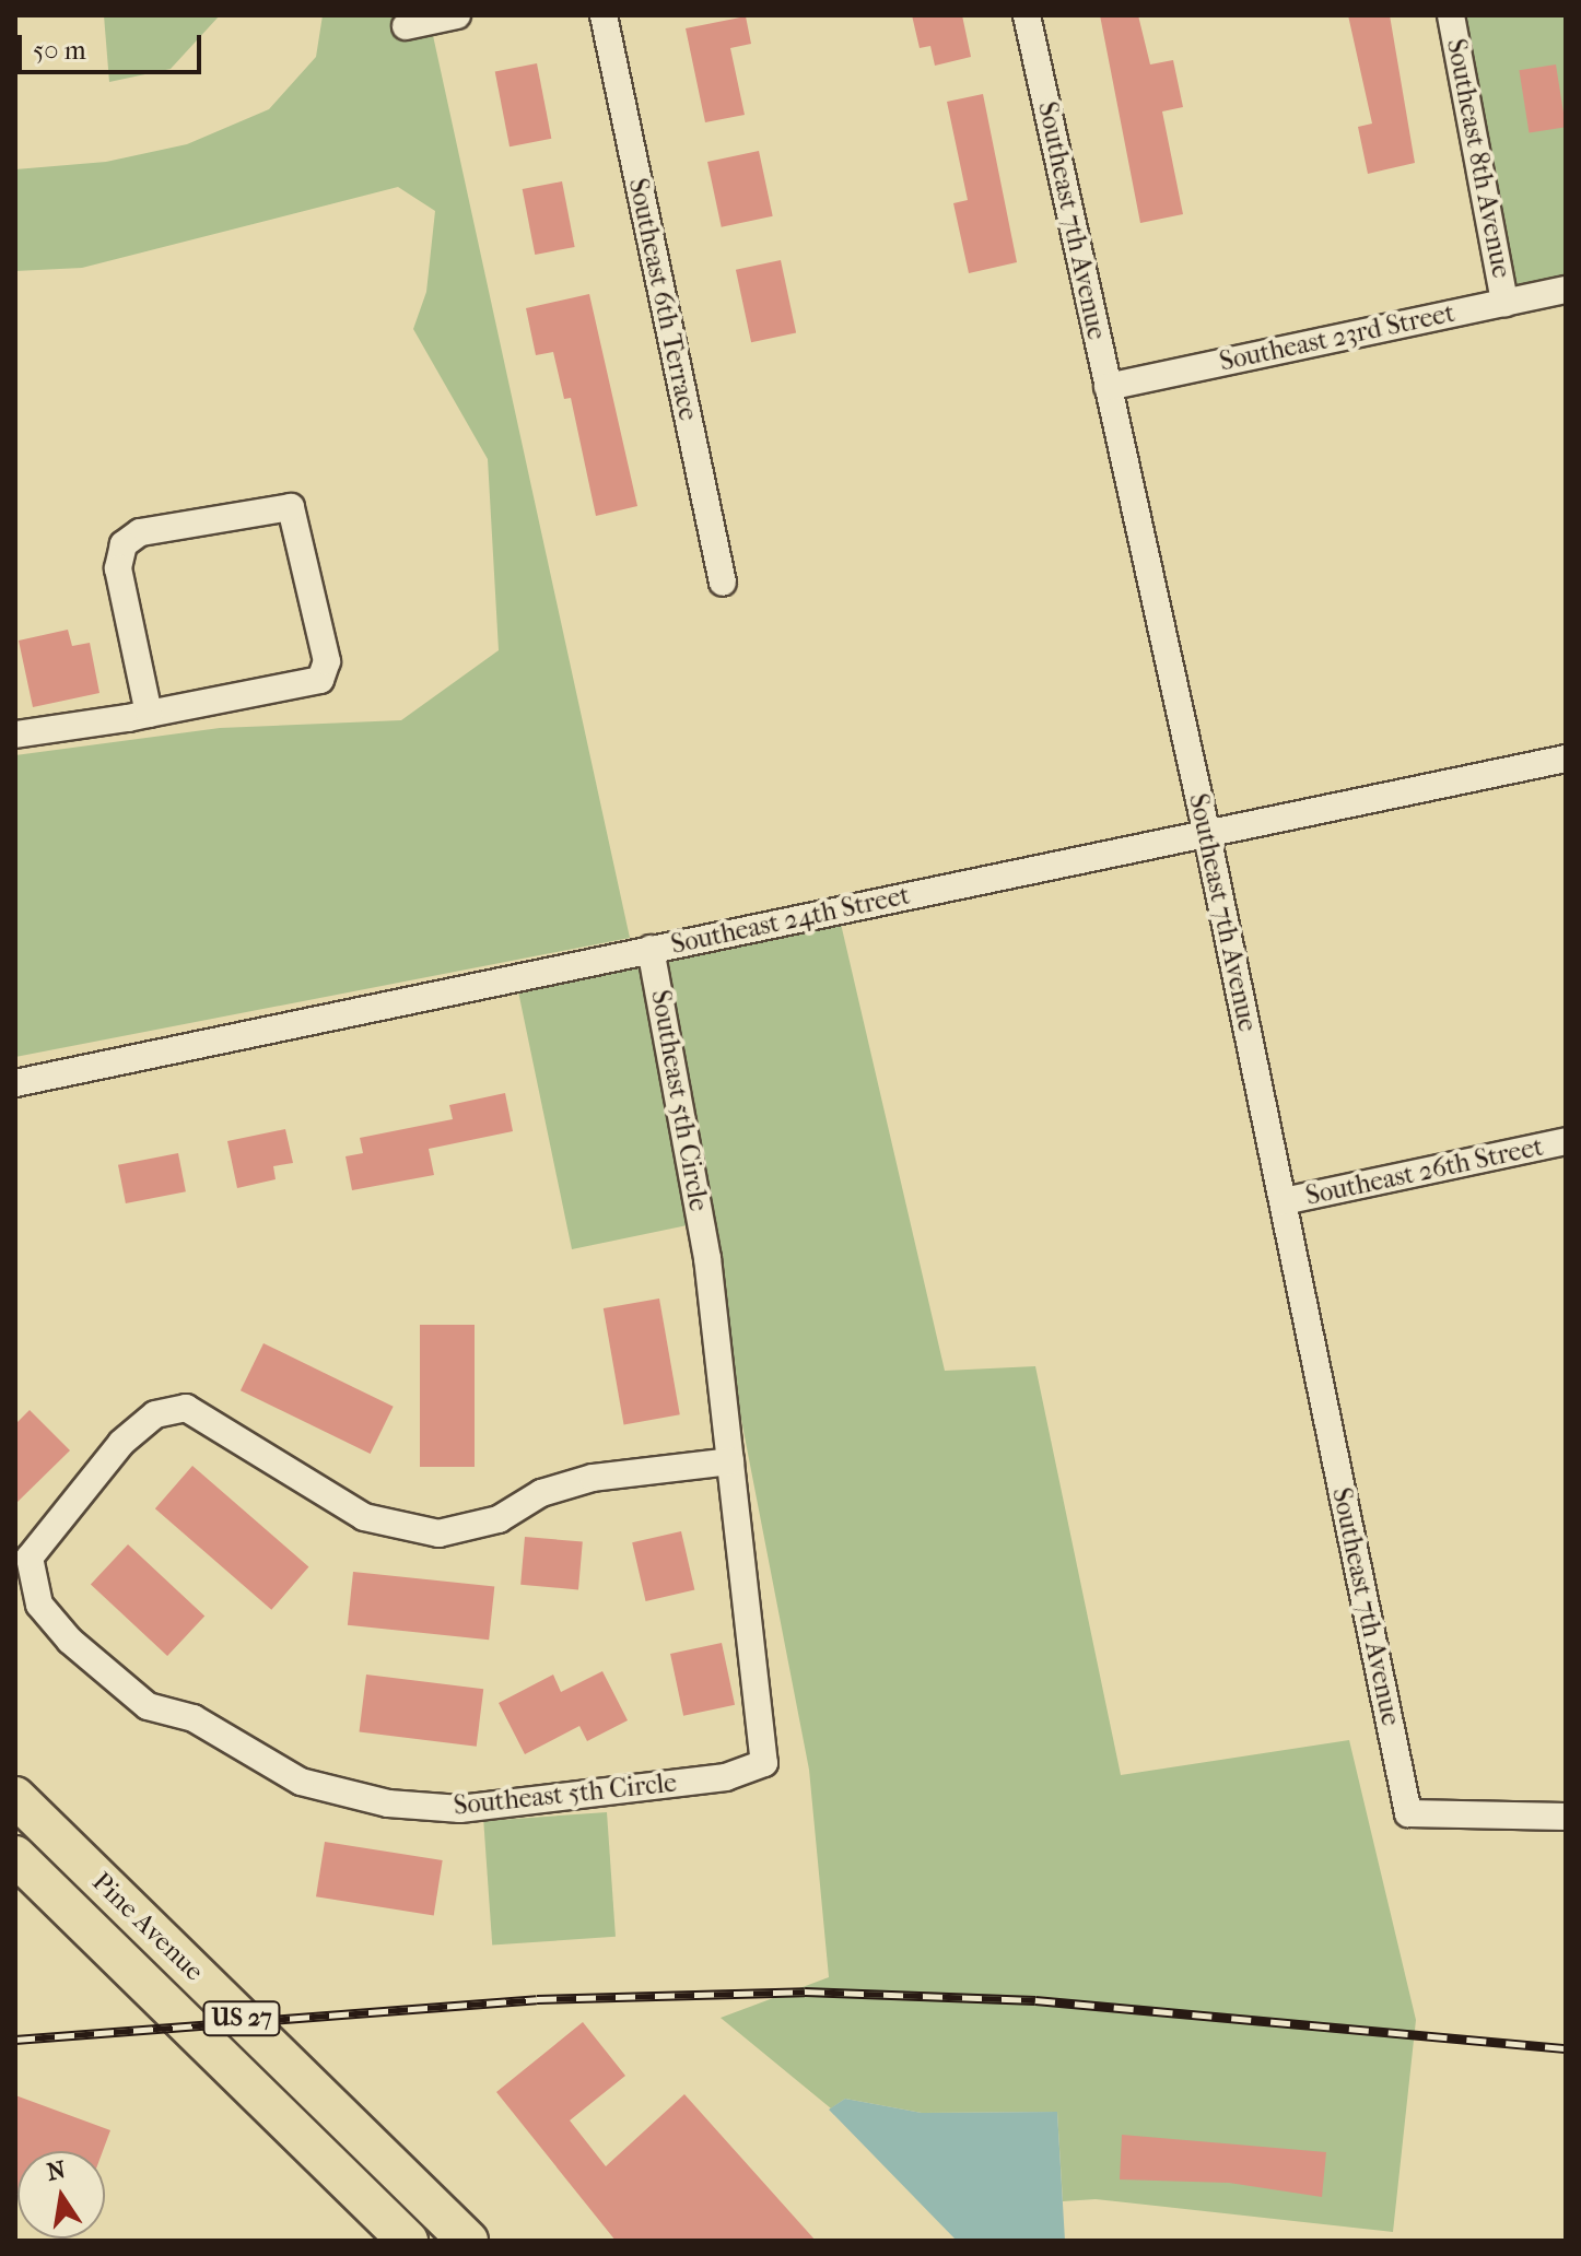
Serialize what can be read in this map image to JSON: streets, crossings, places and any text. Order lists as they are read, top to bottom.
{
  "streets": {
    "highway": ["Pine Avenue", "US 27"],
    "street": [
      "Southeast 8th Avenue",
      "Southeast 7th Avenue",
      "Southeast 6th Terrace",
      "Southeast 23rd Street",
      "Southeast 24th Street",
      "Southeast 5th Circle",
      "Southeast 26th Street"
    ]
  },
  "crossings": [
    ["Southeast 8th Avenue", "Southeast 23rd Street"],
    ["Southeast 7th Avenue", "Southeast 23rd Street"],
    ["Southeast 7th Avenue", "Southeast 24th Street"],
    ["Southeast 7th Avenue", "Southeast 26th Street"],
    ["Southeast 24th Street", "Southeast 5th Circle"]
  ],
  "scale_bar": "50 m",
  "north": "top"
}
